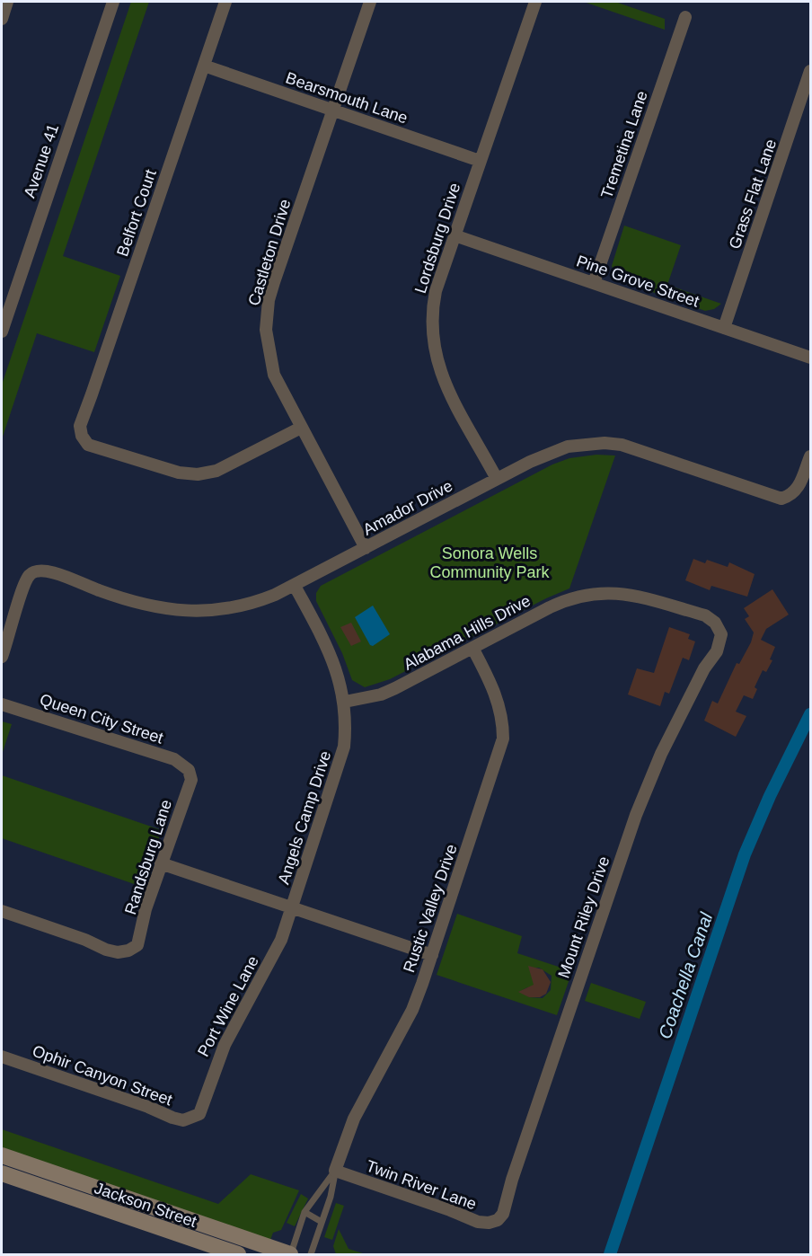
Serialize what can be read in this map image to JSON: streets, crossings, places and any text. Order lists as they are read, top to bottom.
{
  "streets": {
    "street": [
      "Bearsmouth Lane",
      "Tremetina Lane",
      "Avenue 41",
      "Grass Flat Lane",
      "Belfort Court",
      "Lordsburg Drive",
      "Castleton Drive",
      "Pine Grove Street",
      "Amador Drive",
      "Alabama Hills Drive",
      "Queen City Street",
      "Angels Camp Drive",
      "Randsburg Lane",
      "Rustic Valley Drive",
      "Mount Riley Drive",
      "Port Wine Lane",
      "Ophir Canyon Street",
      "Twin River Lane",
      "Jackson Street"
    ]
  },
  "crossings": [
    ["Bearsmouth Lane", "Belfort Court"],
    ["Bearsmouth Lane", "Lordsburg Drive"],
    ["Bearsmouth Lane", "Castleton Drive"],
    ["Tremetina Lane", "Pine Grove Street"],
    ["Grass Flat Lane", "Pine Grove Street"],
    ["Belfort Court", "Castleton Drive"],
    ["Lordsburg Drive", "Pine Grove Street"],
    ["Lordsburg Drive", "Amador Drive"],
    ["Castleton Drive", "Amador Drive"],
    ["Amador Drive", "Angels Camp Drive"],
    ["Alabama Hills Drive", "Angels Camp Drive"],
    ["Alabama Hills Drive", "Rustic Valley Drive"],
    ["Alabama Hills Drive", "Mount Riley Drive"],
    ["Queen City Street", "Randsburg Lane"],
    ["Angels Camp Drive", "Port Wine Lane"],
    ["Rustic Valley Drive", "Twin River Lane"],
    ["Rustic Valley Drive", "Jackson Street"],
    ["Mount Riley Drive", "Twin River Lane"],
    ["Port Wine Lane", "Ophir Canyon Street"]
  ],
  "water": ["Coachella Canal"],
  "parks": ["Sonora Wells Community Park"]
}
